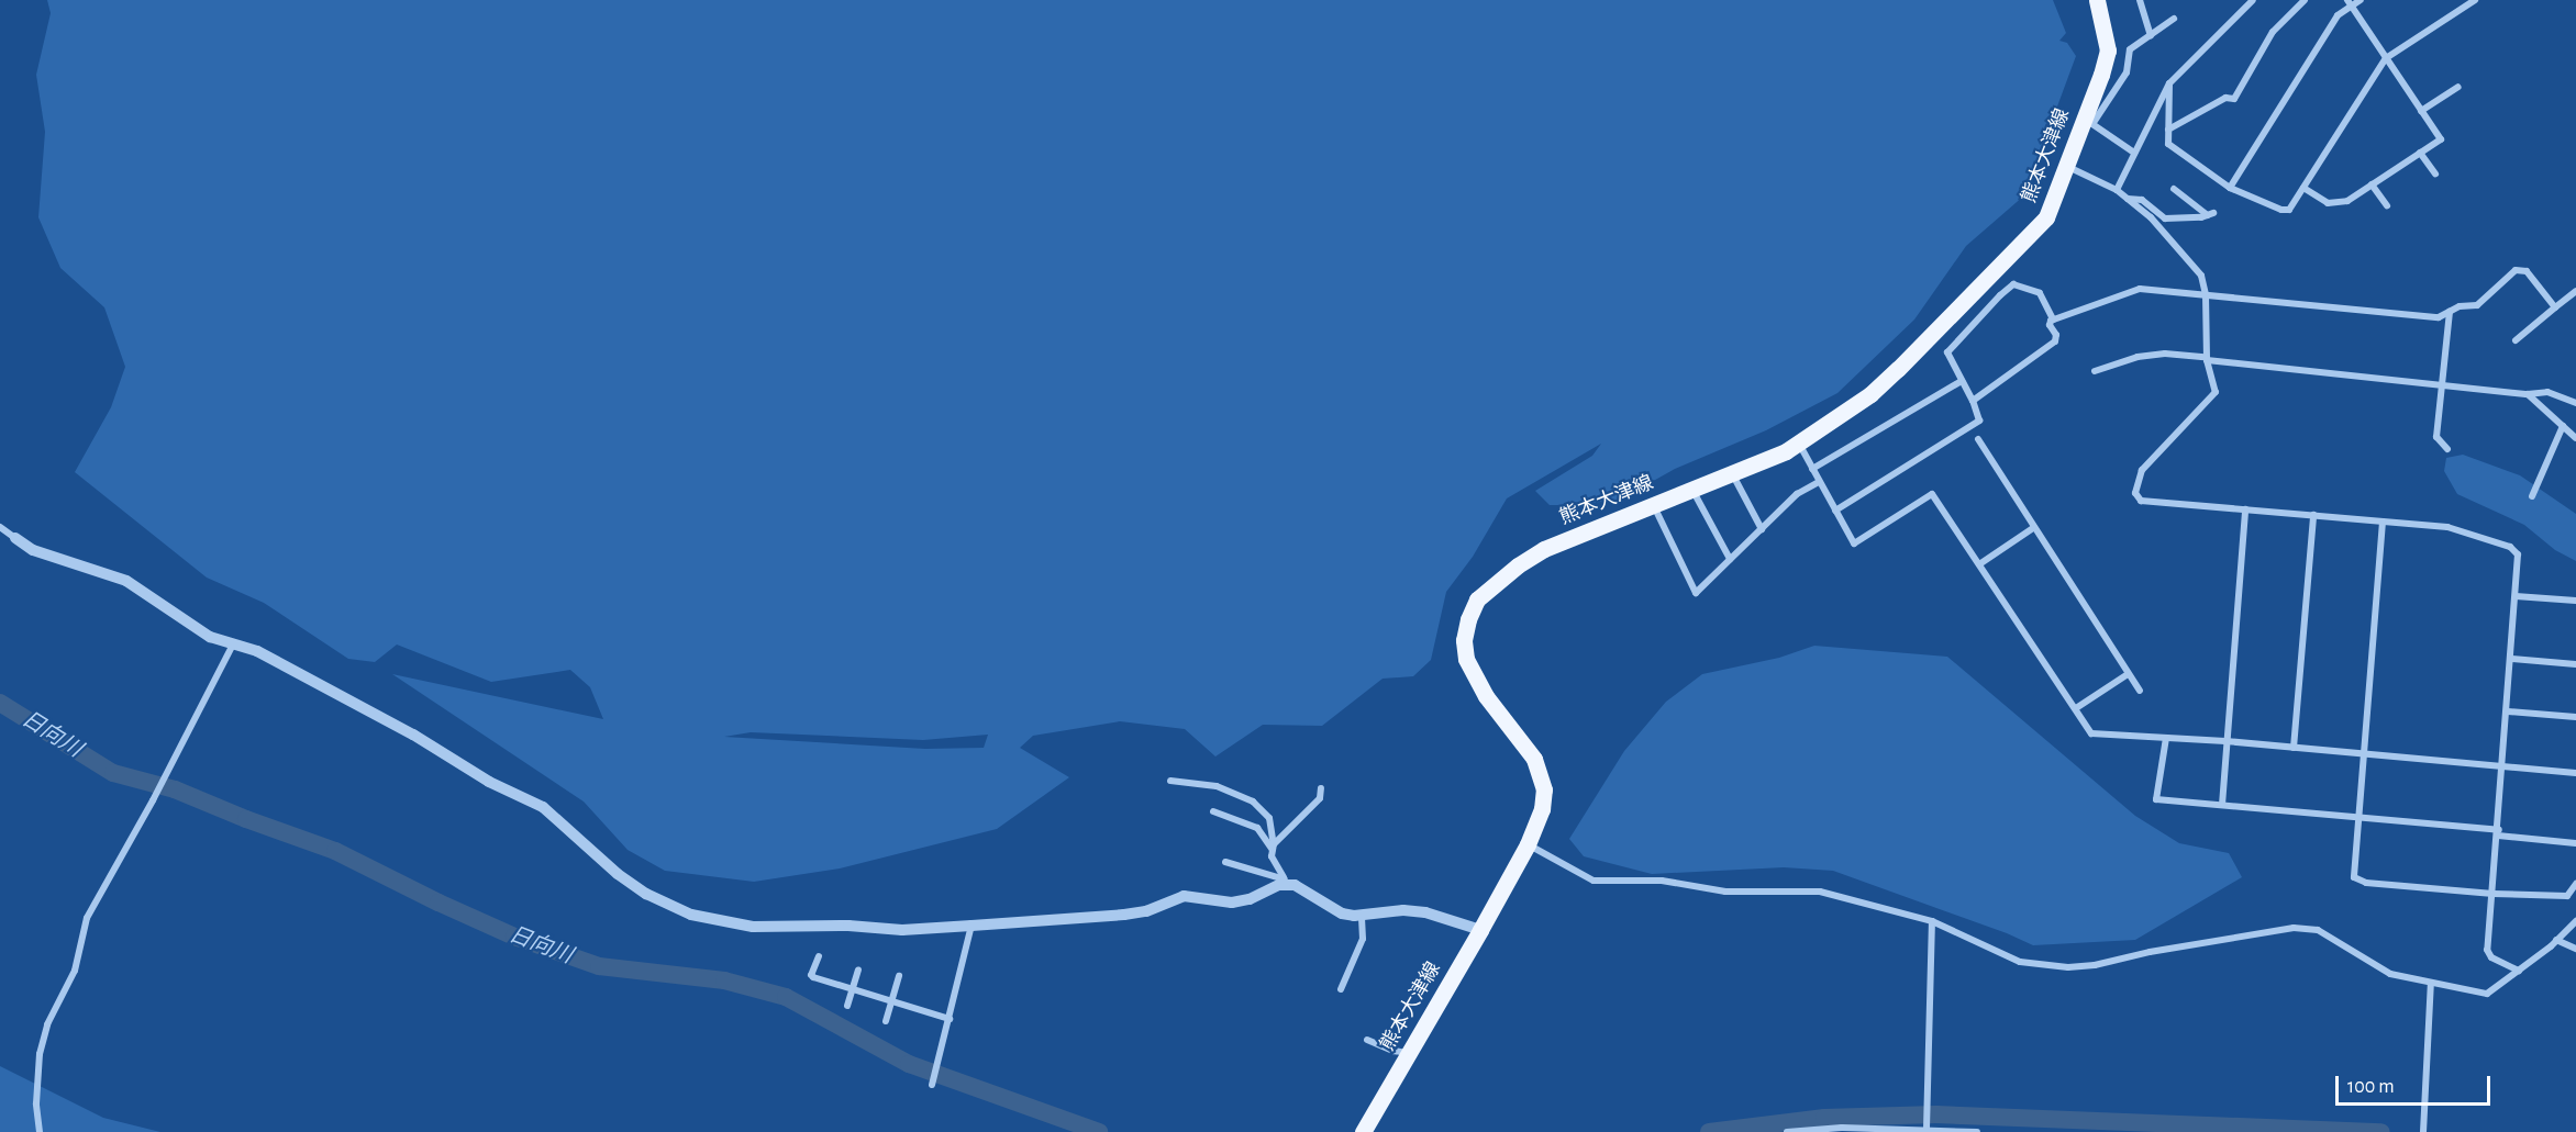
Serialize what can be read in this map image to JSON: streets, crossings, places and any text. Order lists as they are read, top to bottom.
{
  "streets": {
    "main road": ["熊本大津線"]
  },
  "water": ["日向川"],
  "scale_bar": "100 m"
}
